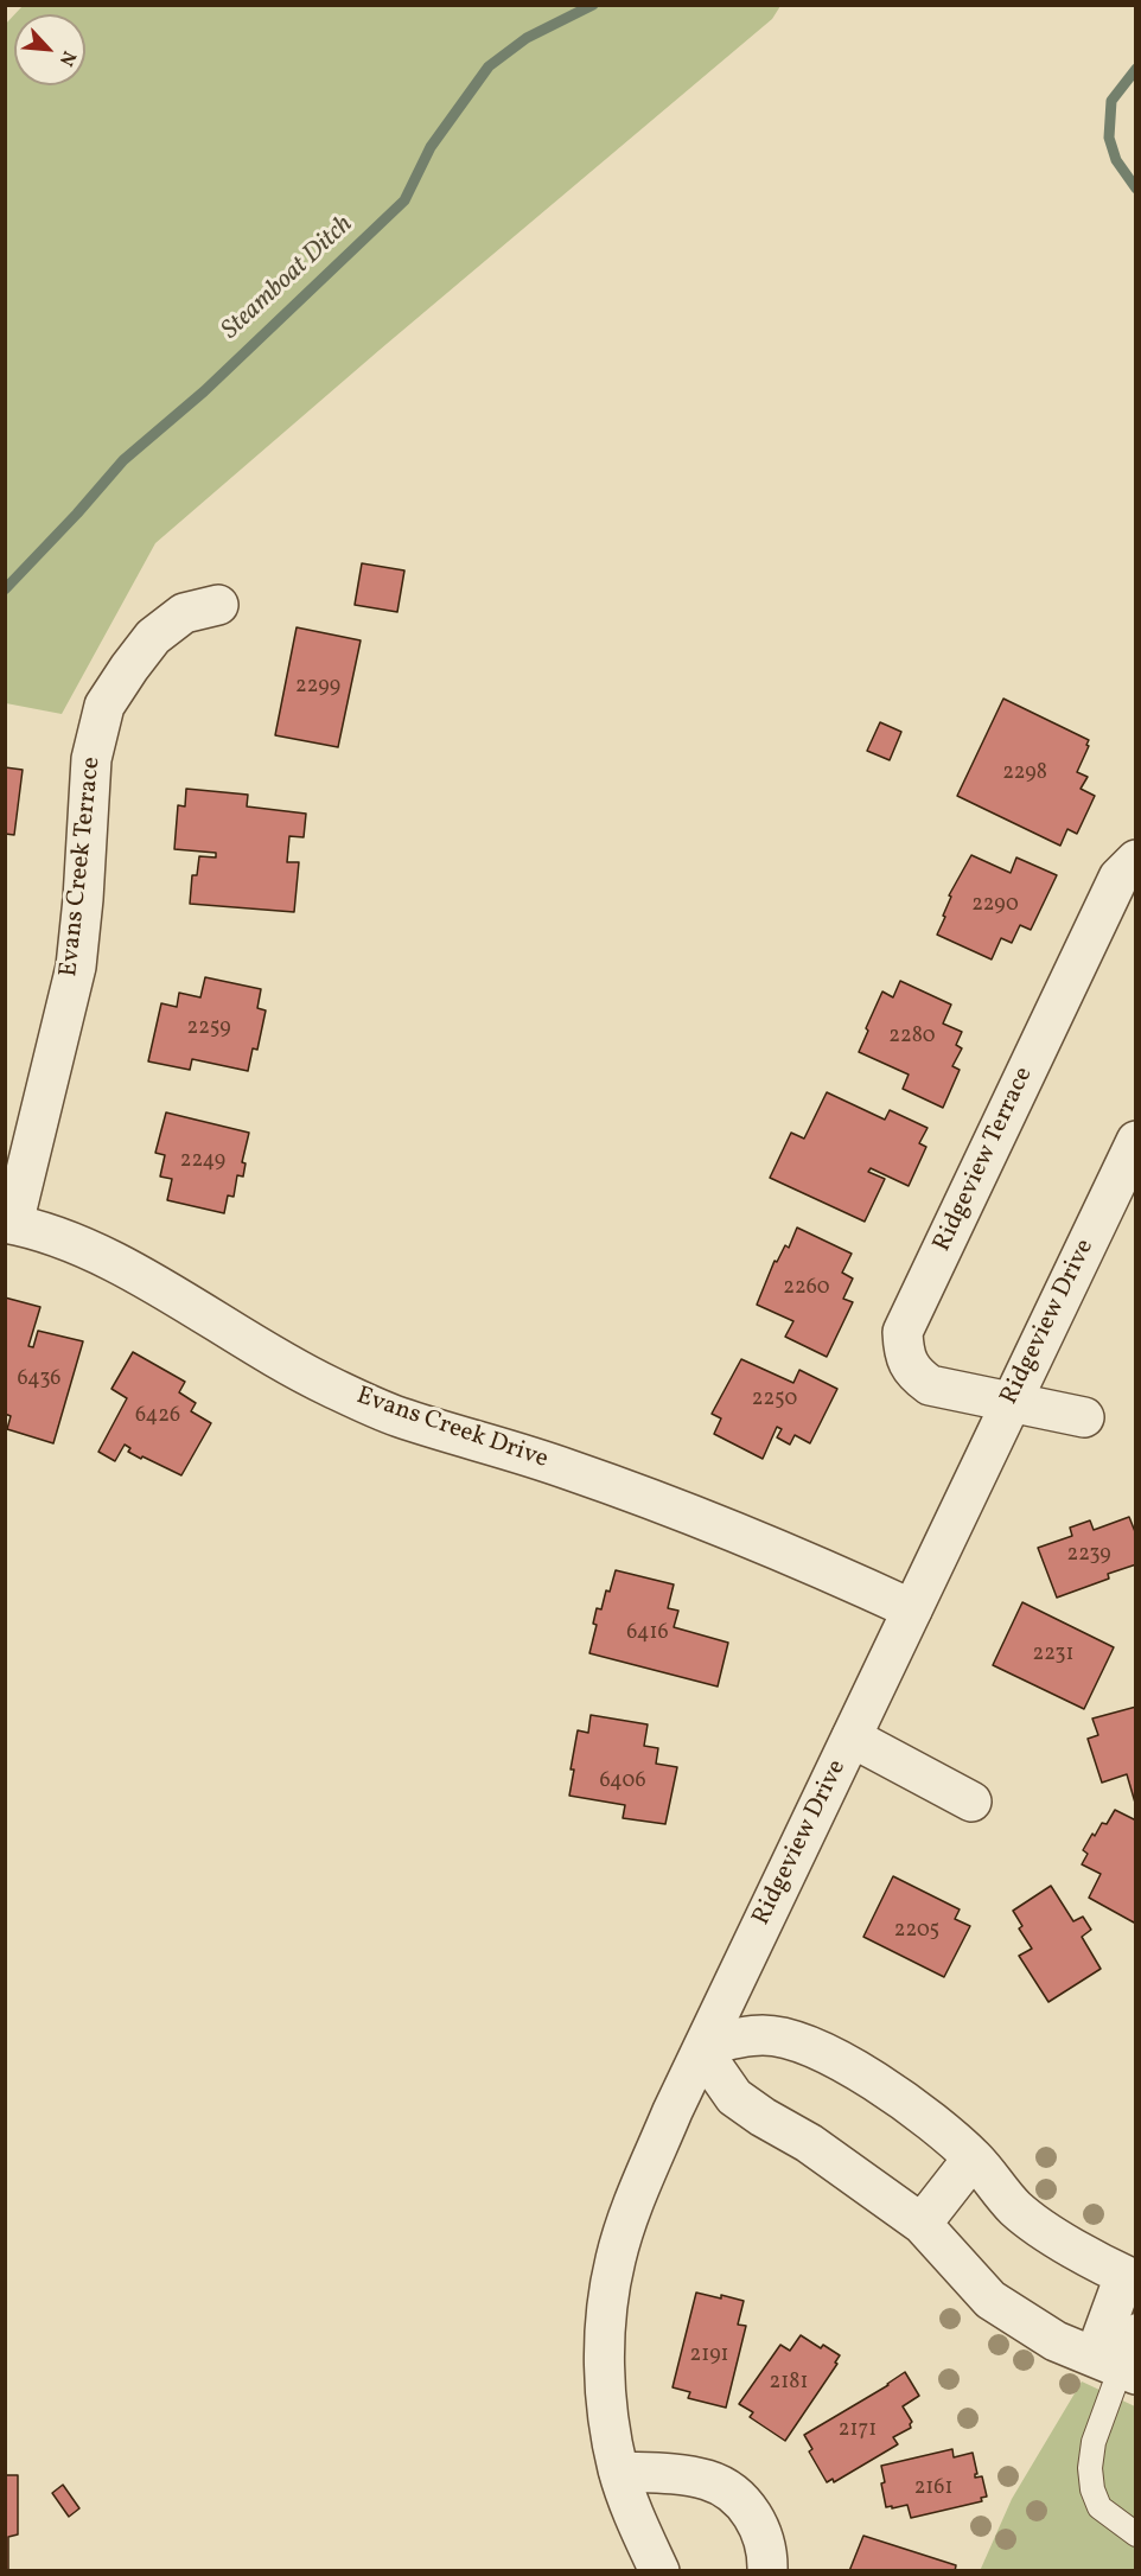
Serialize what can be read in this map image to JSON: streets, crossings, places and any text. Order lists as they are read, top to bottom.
{
  "streets": {
    "street": [
      "Evans Creek Terrace",
      "Ridgeview Terrace",
      "Ridgeview Drive",
      "Evans Creek Drive"
    ]
  },
  "crossings": [
    ["Evans Creek Terrace", "Evans Creek Drive"],
    ["Ridgeview Terrace", "Ridgeview Drive"],
    ["Ridgeview Drive", "Evans Creek Drive"]
  ],
  "water": ["Steamboat Ditch"],
  "house_numbers": [
    "2299",
    "2298",
    "2290",
    "2259",
    "2280",
    "2249",
    "2260",
    "6436",
    "2250",
    "6426",
    "2239",
    "6416",
    "2231",
    "6406",
    "2205",
    "2191",
    "2181",
    "2171",
    "2161"
  ],
  "north": "bottom right"
}
